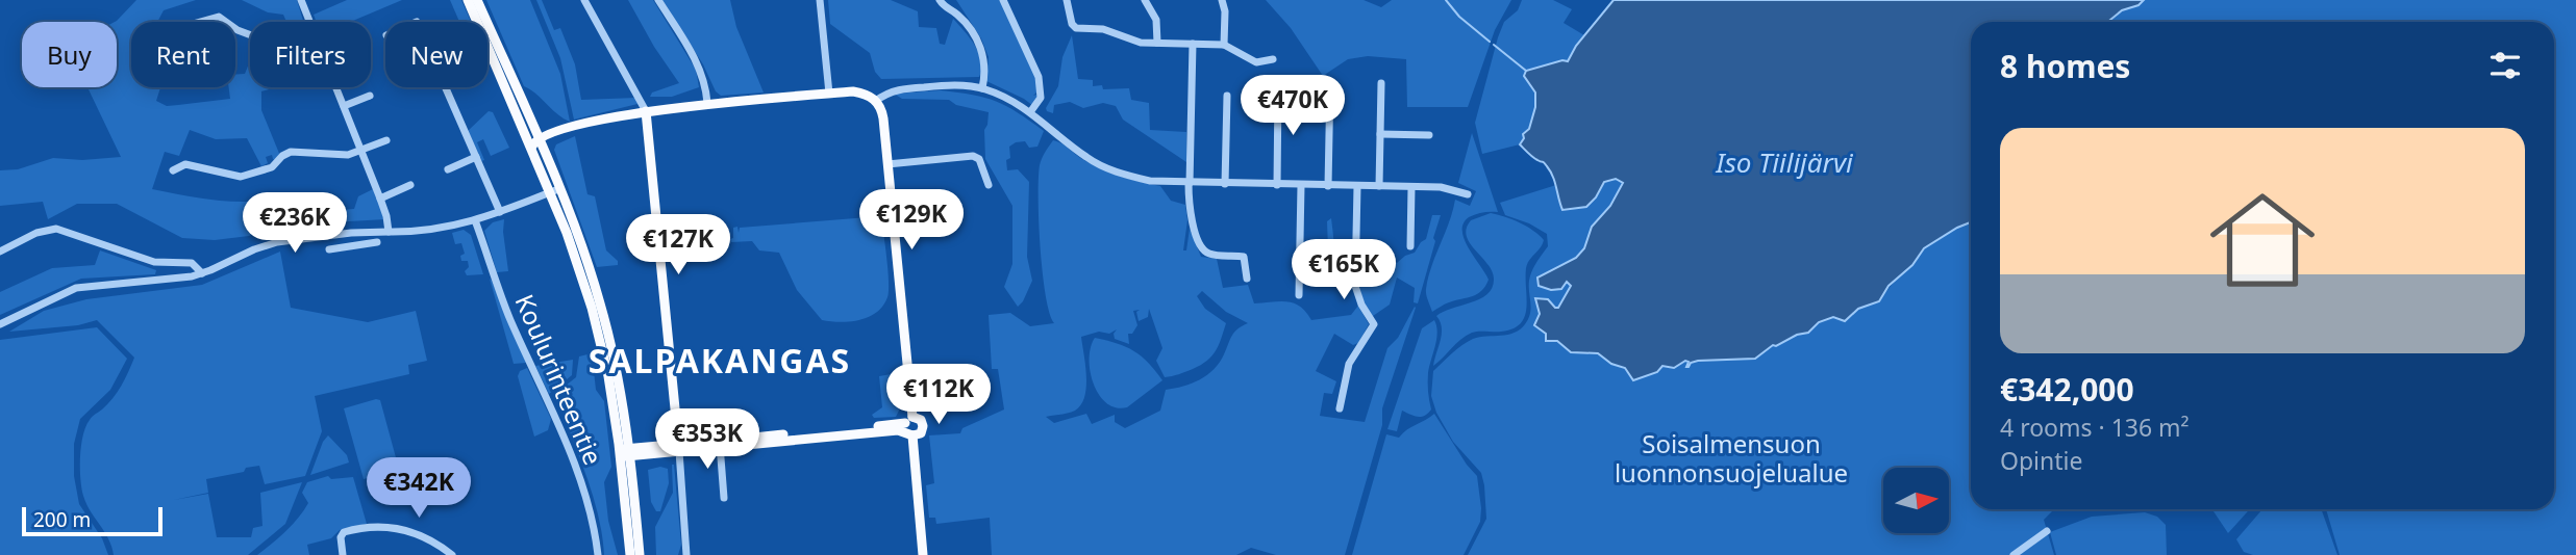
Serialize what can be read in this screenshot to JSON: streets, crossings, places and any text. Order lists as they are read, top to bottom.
{
  "streets": {
    "street": ["Koulurinteentie"]
  },
  "districts": ["SALPAKANGAS"],
  "water": ["Iso Tiilijärvi"],
  "parks": ["Soisalmensuon luonnonsuojelualue"],
  "scale_bar": "200 m",
  "north": "right",
  "page": {
    "chip": [
      "Buy",
      "Rent",
      "Filters",
      "New"
    ],
    "heading": "8 homes",
    "price": [
      "€470K",
      "€129K",
      "€236K",
      "€127K",
      "€165K",
      "€112K",
      "€353K",
      "€342K"
    ],
    "list": [
      {
        "name": "€342,000",
        "note": "4 rooms · 136 m² · Opintie"
      }
    ],
    "scale": "200 m"
  }
}
